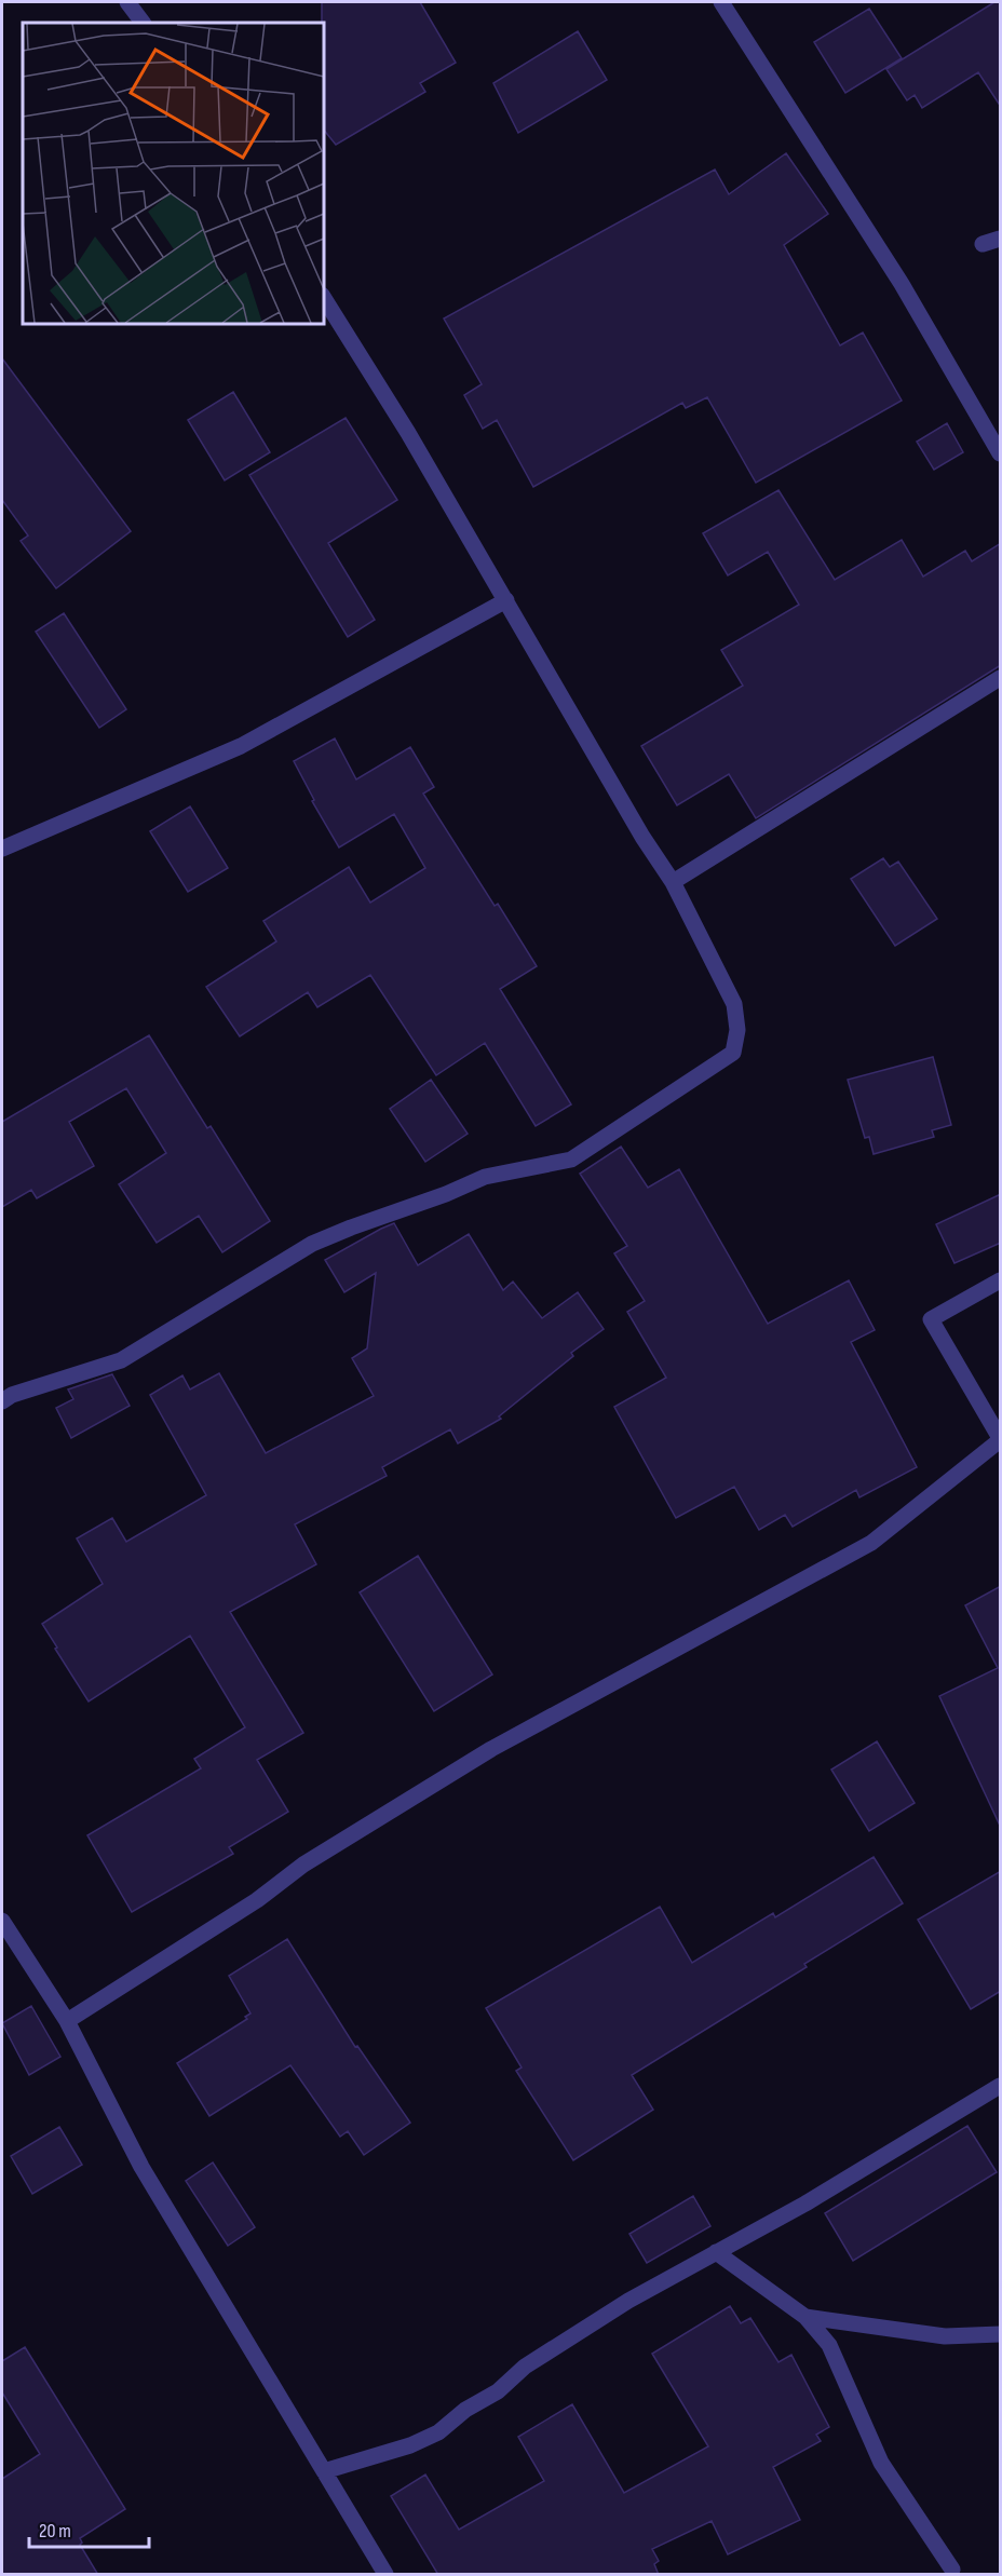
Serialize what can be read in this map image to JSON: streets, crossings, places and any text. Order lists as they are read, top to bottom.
{
  "scale_bar": "20 m"
}
